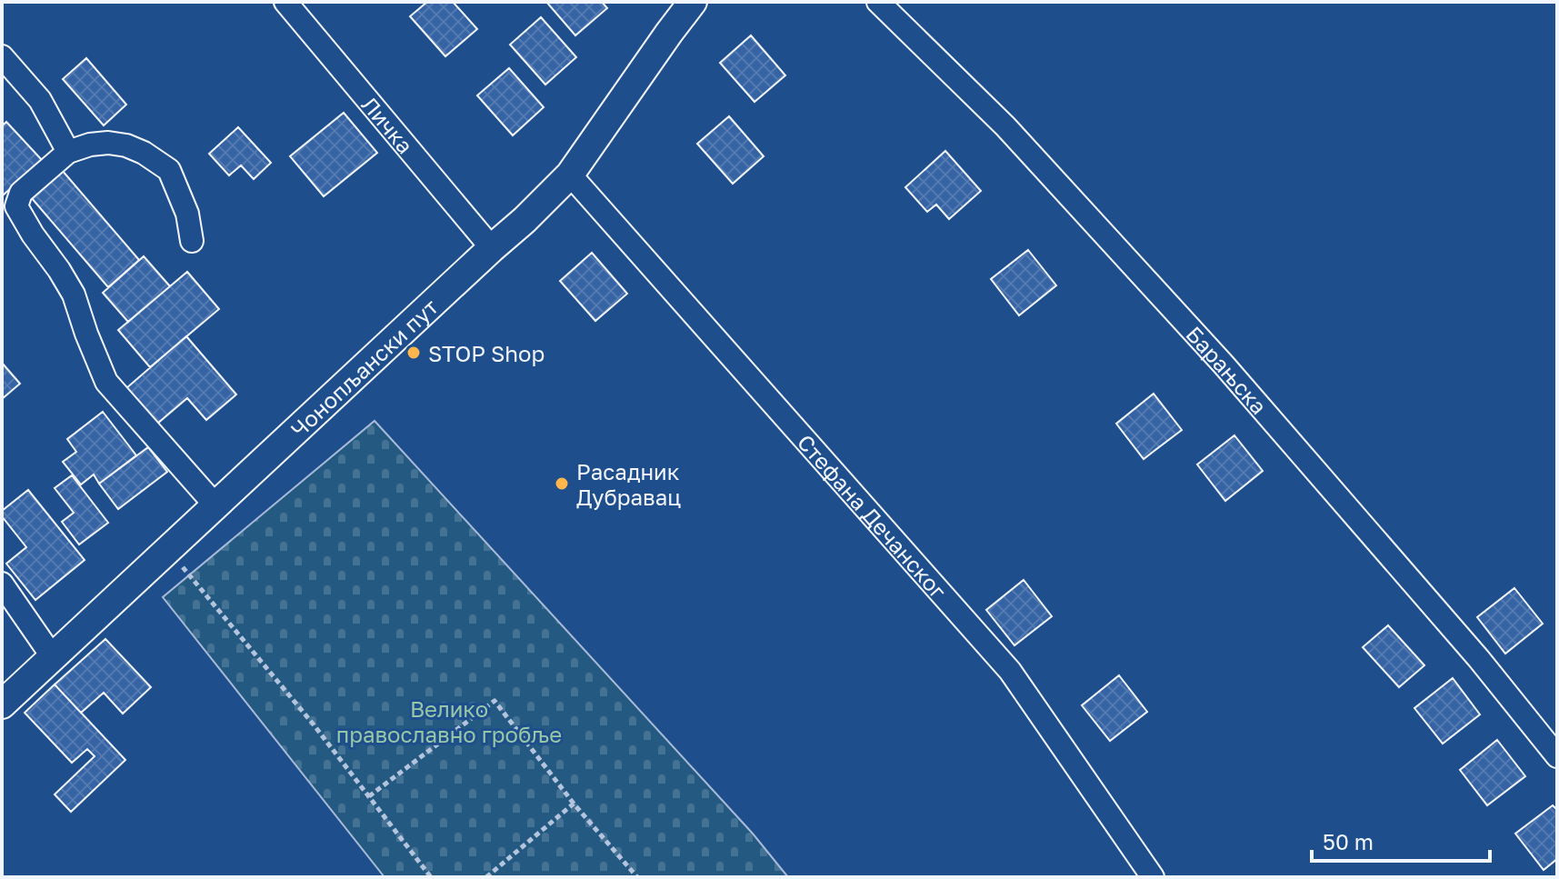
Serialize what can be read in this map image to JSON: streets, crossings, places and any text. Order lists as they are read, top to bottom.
{
  "streets": {
    "street": [
      "Личка",
      "Чонопљански пут",
      "Барањска",
      "Стефана Дечанског"
    ]
  },
  "crossings": [
    ["Личка", "Чонопљански пут"],
    ["Чонопљански пут", "Стефана Дечанског"]
  ],
  "parks": ["Велико православно гробље"],
  "places": ["STOP Shop", "Расадник Дубравац"],
  "scale_bar": "50 m"
}
